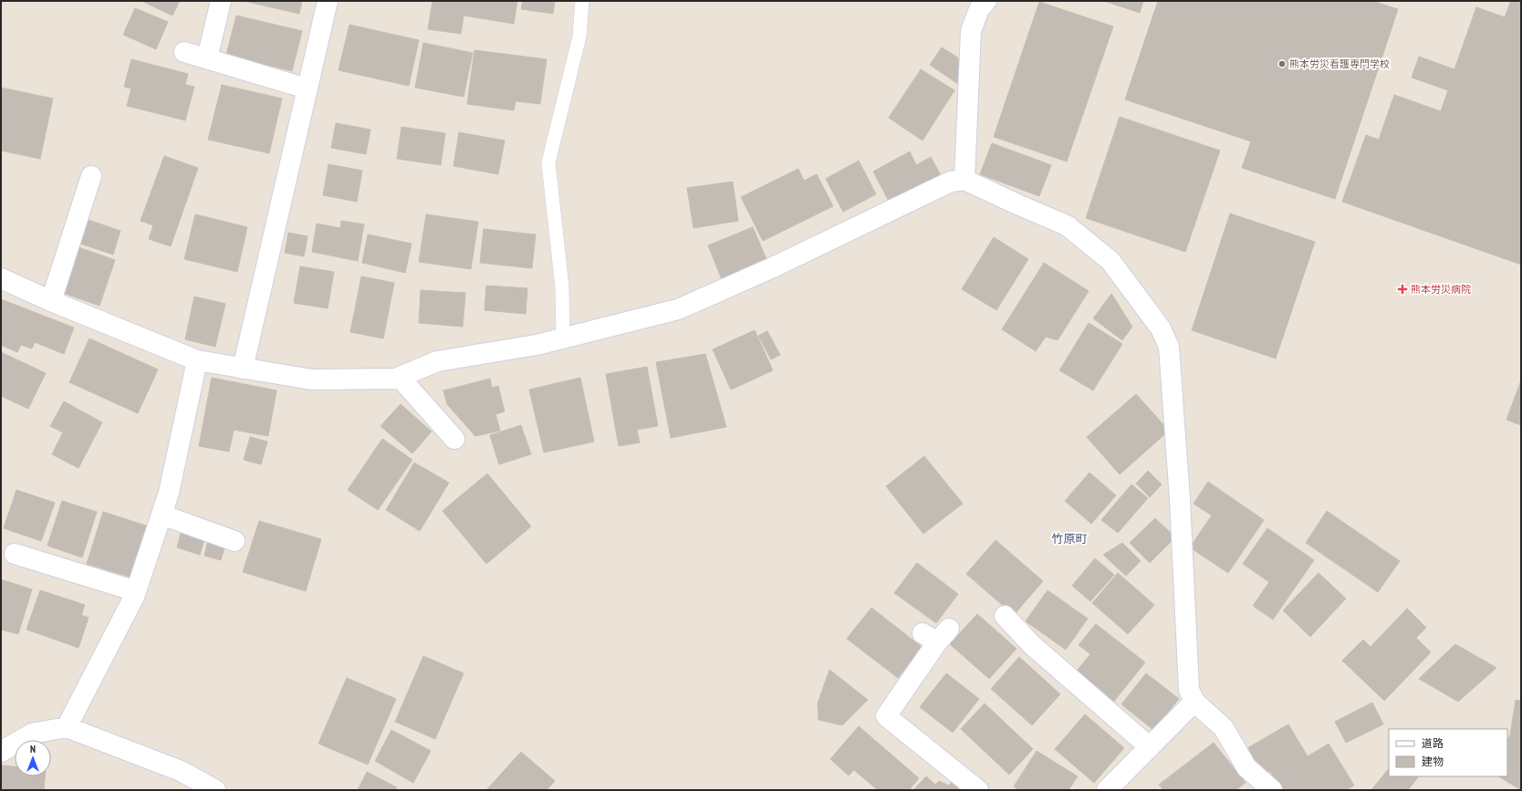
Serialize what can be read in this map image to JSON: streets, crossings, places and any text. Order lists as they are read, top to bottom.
{
  "districts": ["竹原町"],
  "places": {
    "other": ["熊本労災看護専門学校"],
    "health": ["熊本労災病院"]
  },
  "legend": ["道路", "建物"],
  "north": "top"
}
